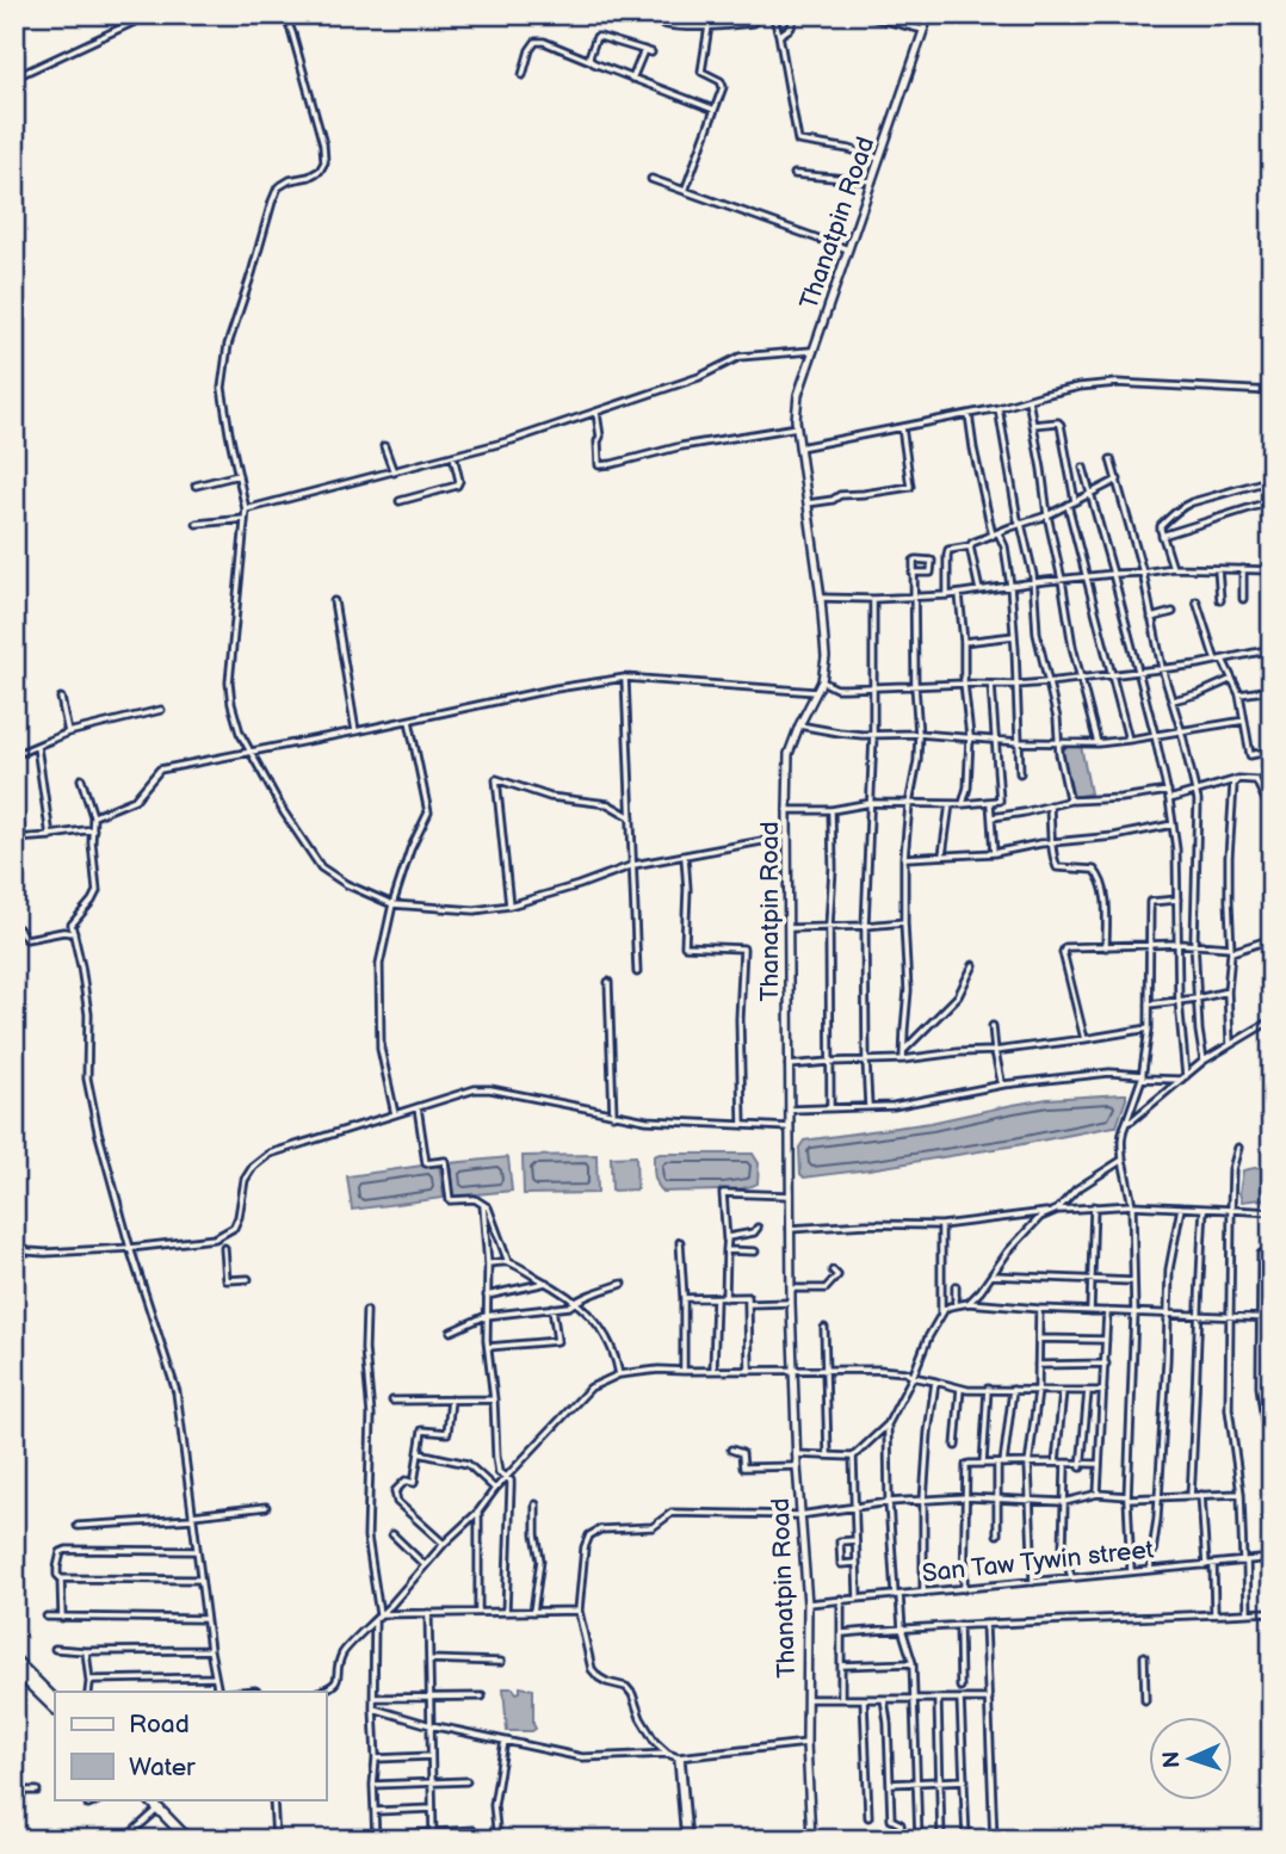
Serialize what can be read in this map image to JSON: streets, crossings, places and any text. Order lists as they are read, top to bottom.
{
  "streets": {
    "main road": ["Thanatpin Road"],
    "street": ["San Taw Tywin street"]
  },
  "crossings": [
    ["Thanatpin Road", "San Taw Tywin street"]
  ],
  "legend": ["Road", "Water"],
  "north": "left"
}
